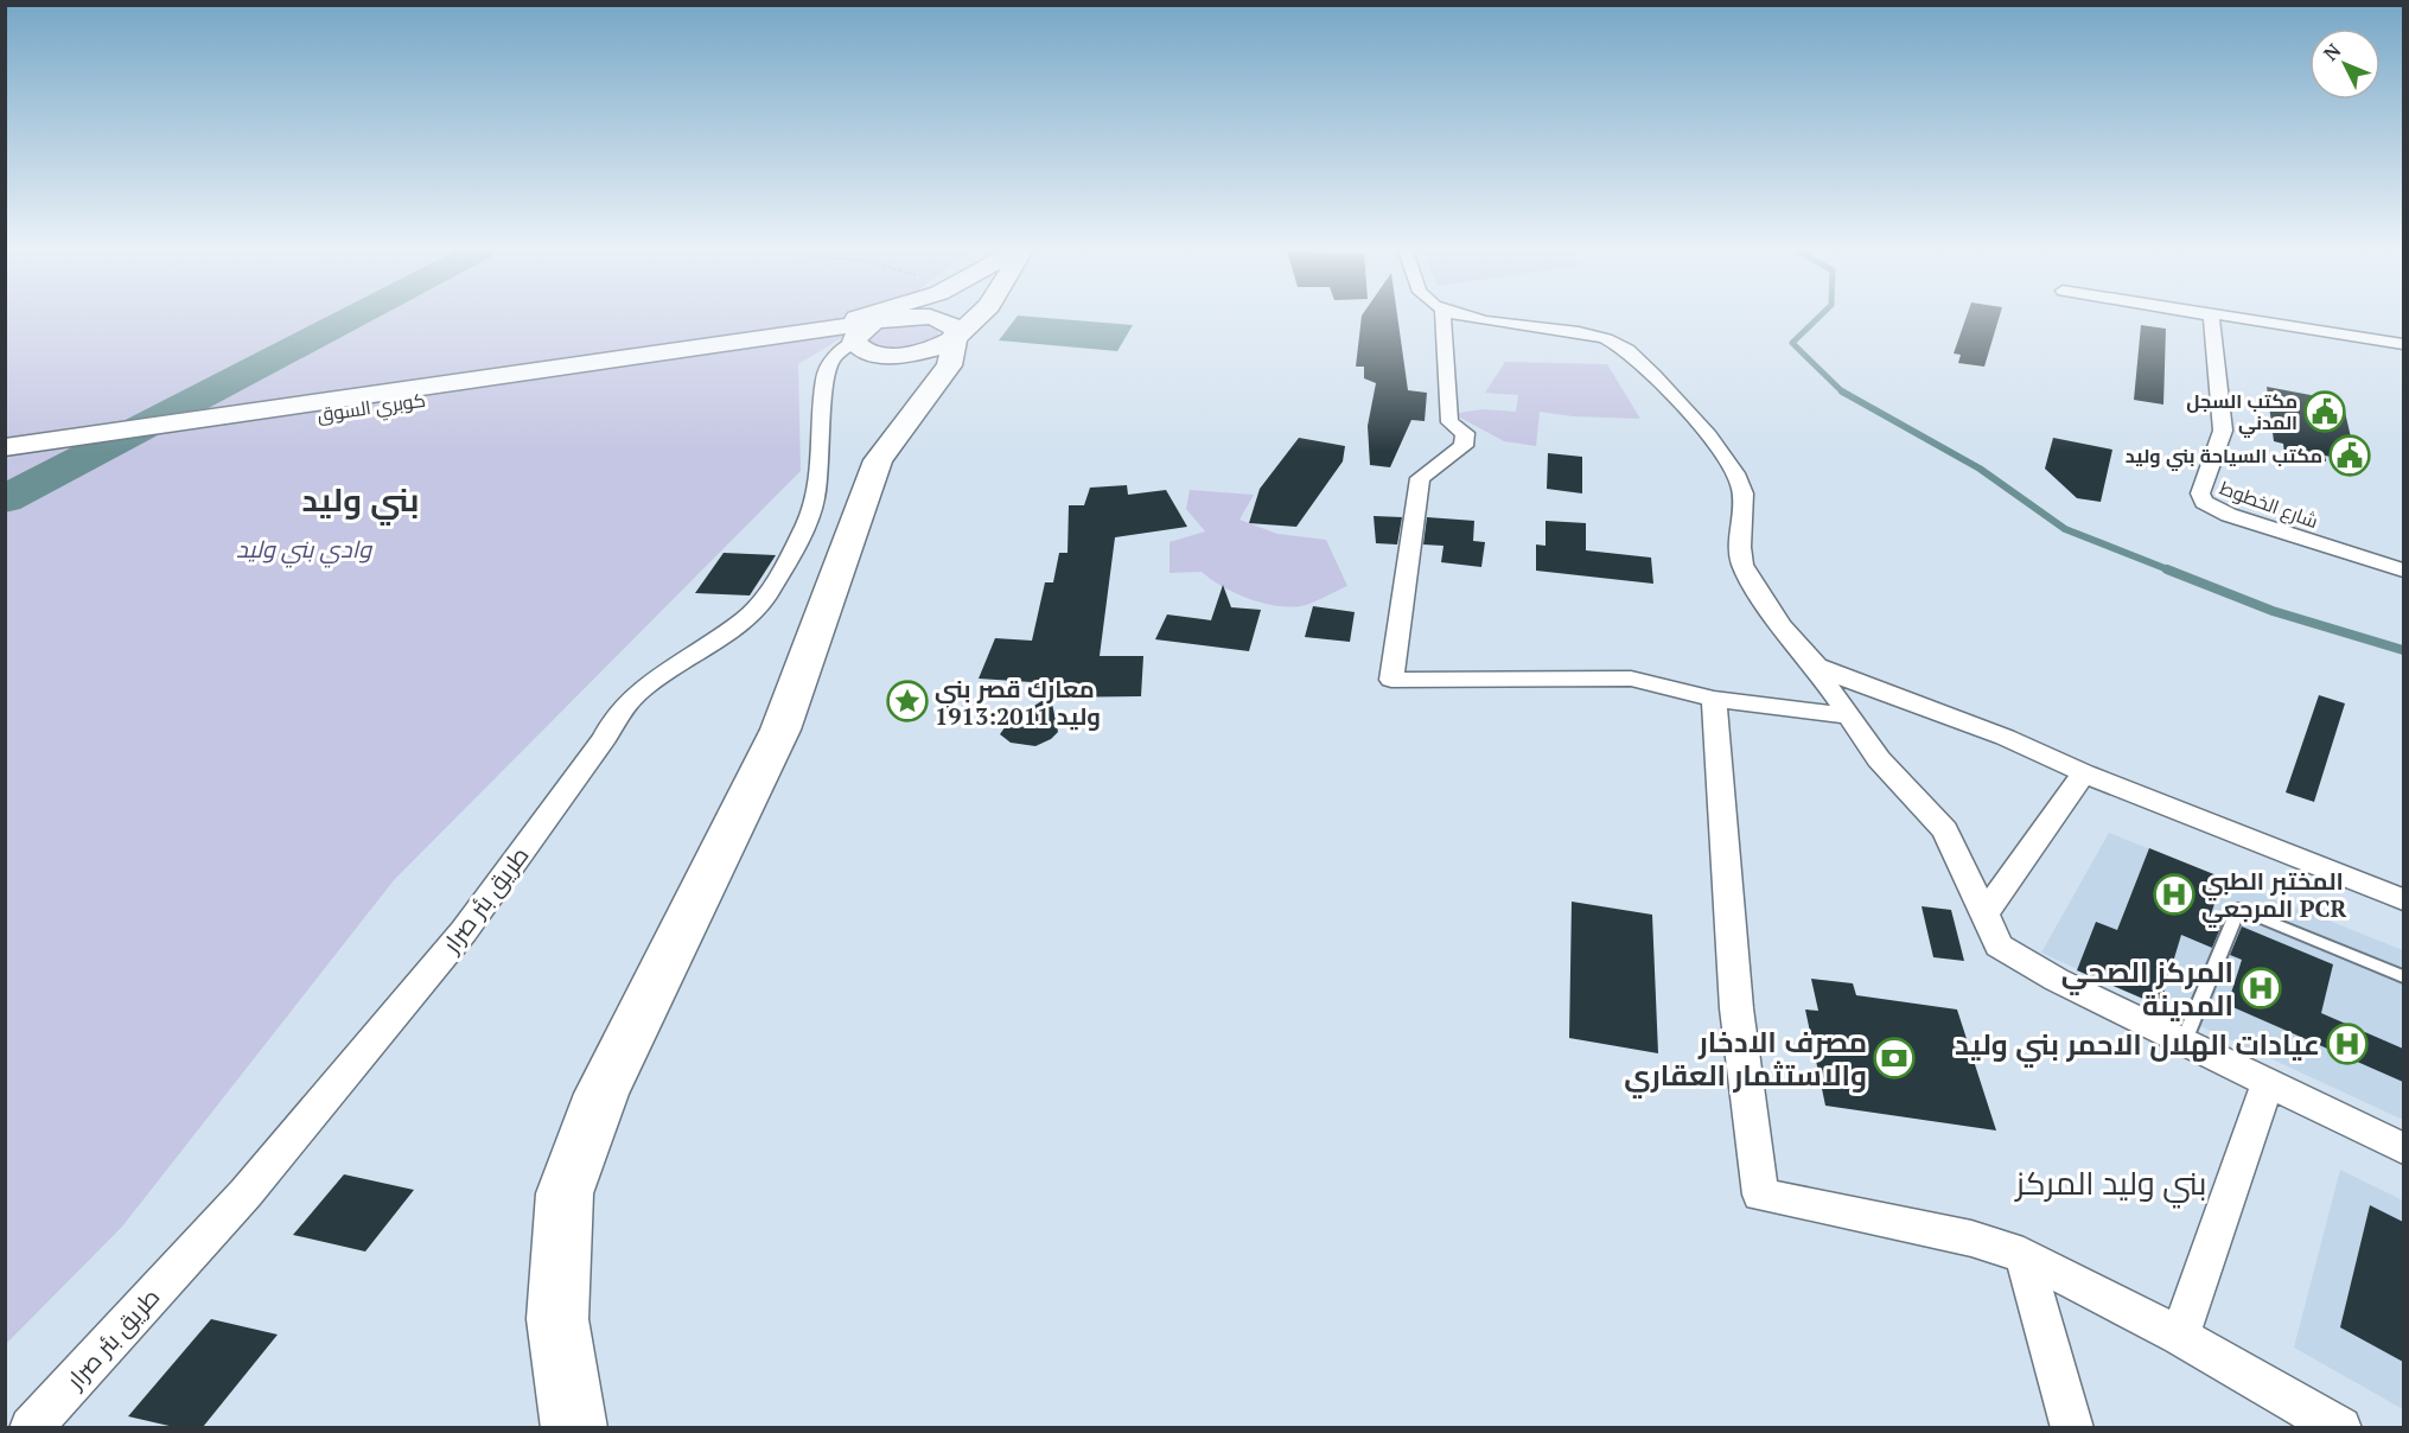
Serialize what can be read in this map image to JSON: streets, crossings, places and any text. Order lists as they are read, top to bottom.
{
  "streets": {
    "highway": ["كوبري السوق"],
    "street": ["شارع الخطوط", "طريق بئر صرار"]
  },
  "districts": ["بني وليد", "بني وليد المركز"],
  "parks": ["وادي بني وليد"],
  "places": {
    "public building": ["مكتب السجل المدني", "مكتب السياحة بني وليد"],
    "place": ["معارك قصر بني وليد 1913:2011"],
    "hospital": ["المختبر الطبي المرجعي PCR", "المركز الصحي المدينة", "عيادات الهلال الاحمر بني وليد"],
    "bank": ["مصرف الادخار والاستثمار العقاري"]
  },
  "north": "top left"
}
